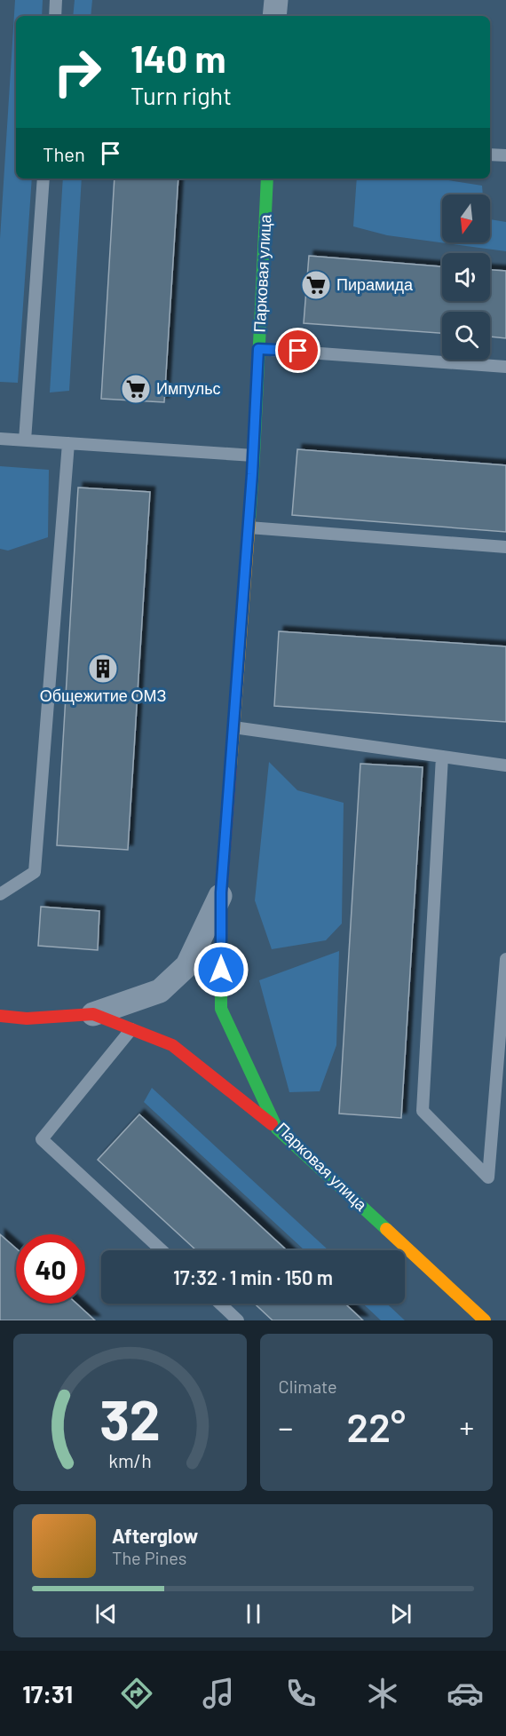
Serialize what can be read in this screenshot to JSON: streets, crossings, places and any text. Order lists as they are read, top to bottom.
{
  "streets": {
    "street": ["Парковая улица"]
  },
  "places": {
    "supermarket": ["Пирамида", "Импульс"],
    "building": ["Общежитие ОМЗ"]
  },
  "north": "bottom",
  "page": {
    "turn": ["140 m", "Turn right"],
    "then": "Then",
    "limit": "40",
    "trip": "17:32 · 1 min · 150 m",
    "tile": "Climate",
    "heat": ["−", "22°", "+"],
    "song": ["Afterglow", "The Pines"],
    "tabs": "17:31",
    "gauge": ["32", "km/h"]
  }
}
